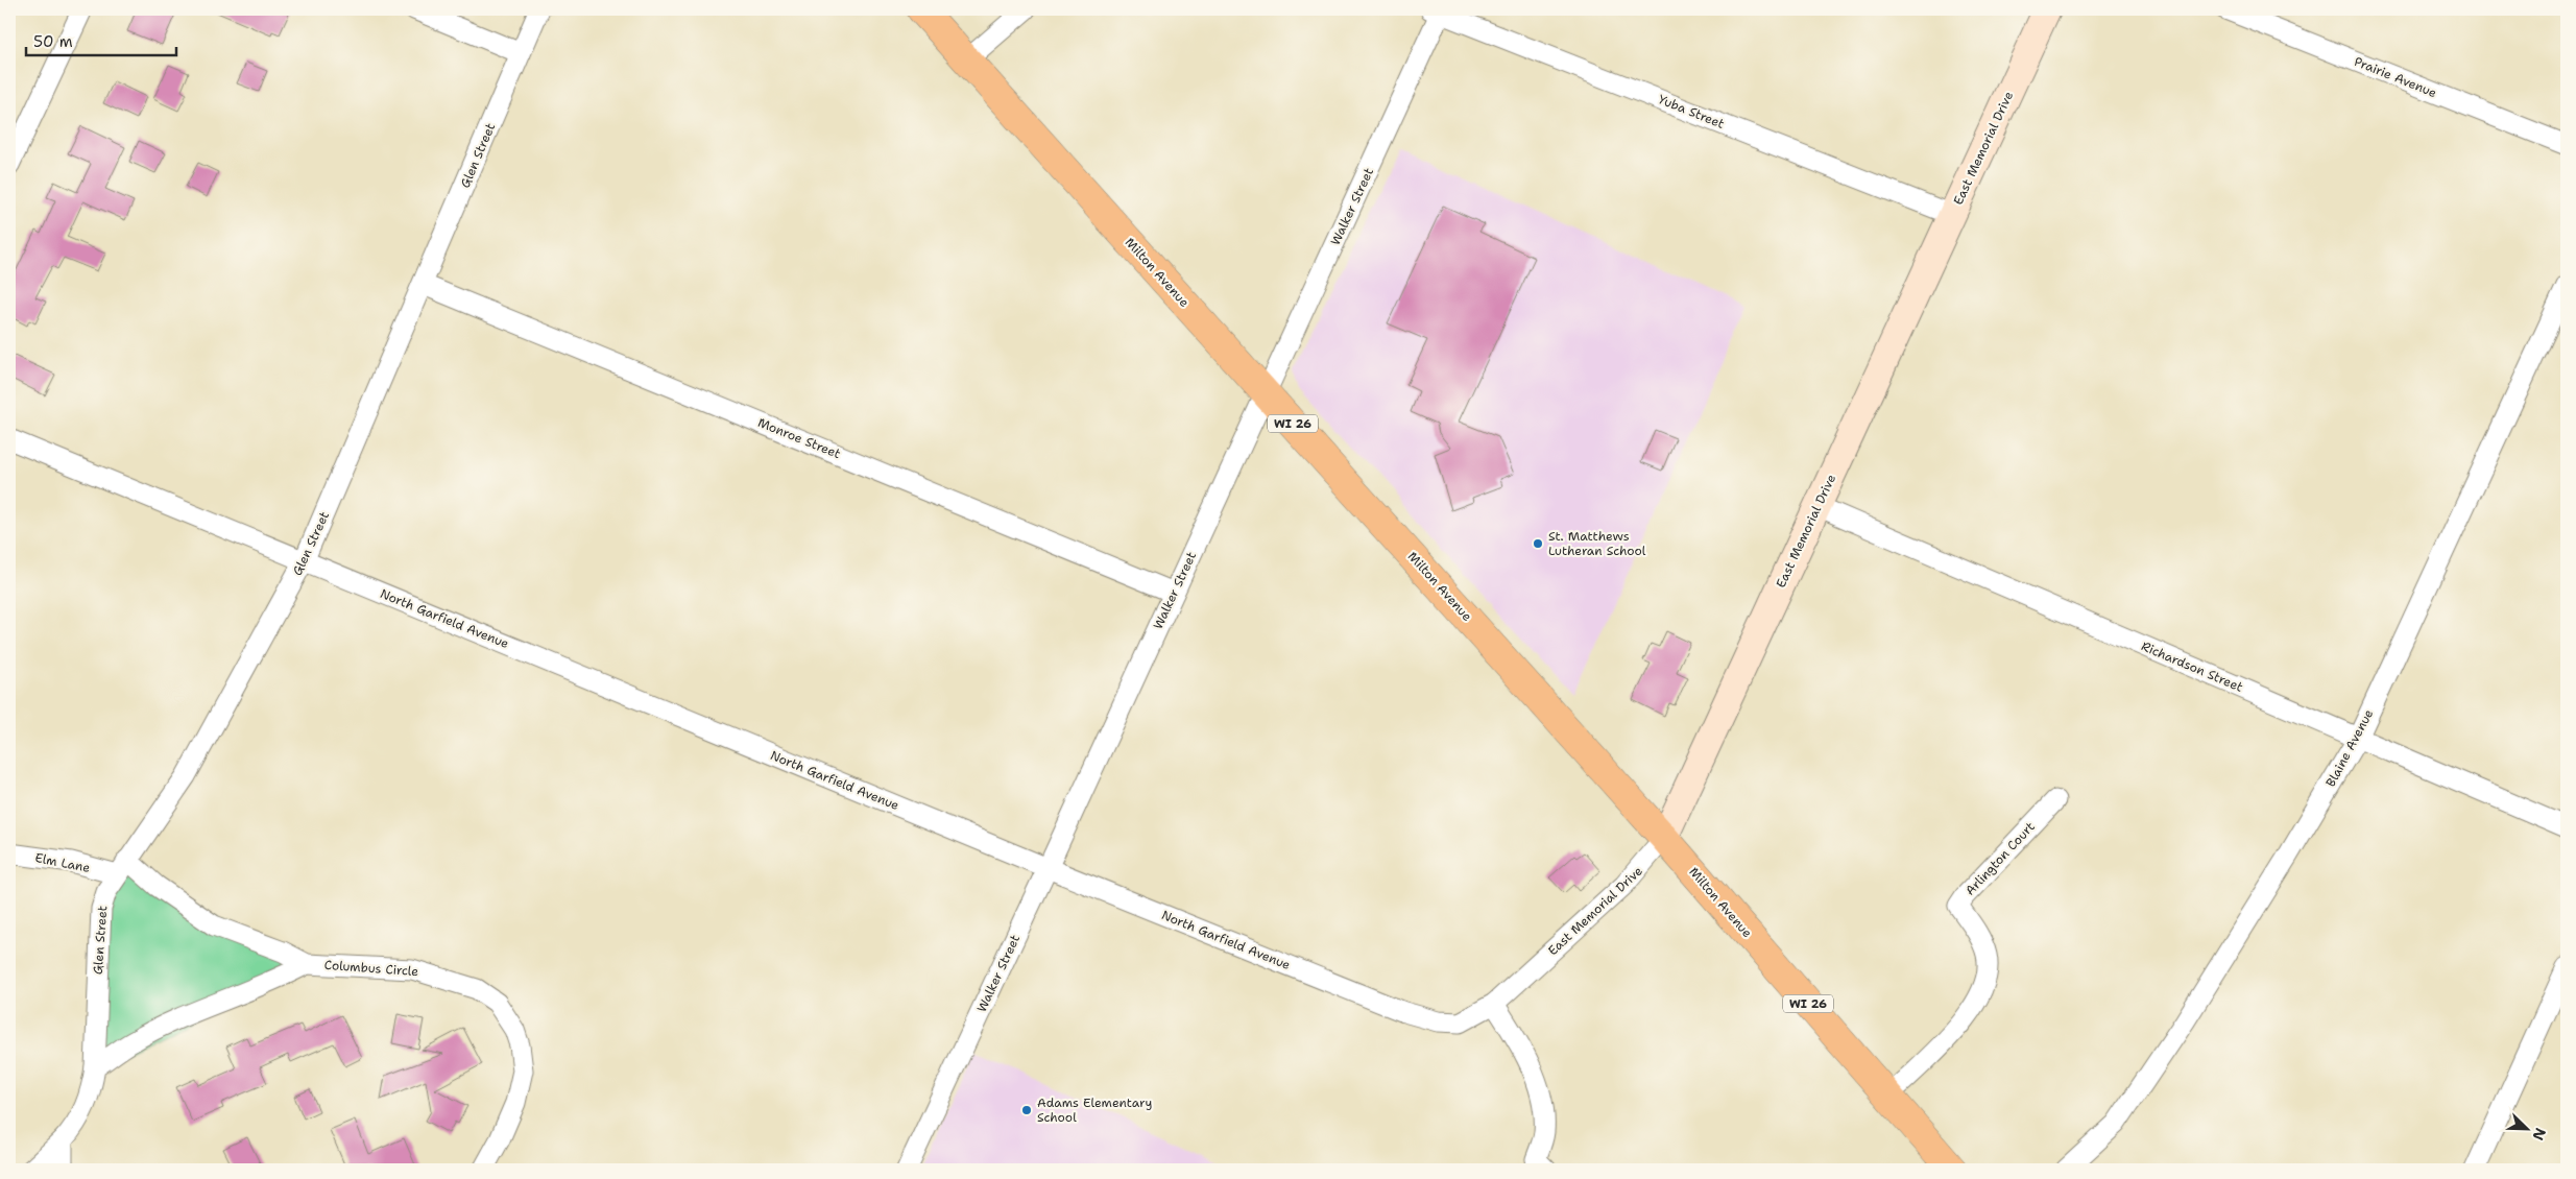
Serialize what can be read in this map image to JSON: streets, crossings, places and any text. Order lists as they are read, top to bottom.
{
  "streets": {
    "main road": ["East Memorial Drive", "Milton Avenue", "WI 26"],
    "street": [
      "Prairie Avenue",
      "Yuba Street",
      "Glen Street",
      "Walker Street",
      "Monroe Street",
      "North Garfield Avenue",
      "Richardson Street",
      "Blaine Avenue",
      "Arlington Court",
      "Elm Lane",
      "Columbus Circle"
    ]
  },
  "crossings": [
    ["Yuba Street", "East Memorial Drive"],
    ["Yuba Street", "Walker Street"],
    ["East Memorial Drive", "Milton Avenue"],
    ["East Memorial Drive", "North Garfield Avenue"],
    ["East Memorial Drive", "Richardson Street"],
    ["Glen Street", "Monroe Street"],
    ["Glen Street", "North Garfield Avenue"],
    ["Glen Street", "Elm Lane"],
    ["Glen Street", "Columbus Circle"],
    ["Walker Street", "Milton Avenue"],
    ["Walker Street", "Monroe Street"],
    ["Walker Street", "North Garfield Avenue"],
    ["Milton Avenue", "Arlington Court"],
    ["Richardson Street", "Blaine Avenue"],
    ["Elm Lane", "Columbus Circle"]
  ],
  "places": ["St. Matthews Lutheran School", "Adams Elementary School"],
  "scale_bar": "50 m",
  "north": "bottom right"
}
